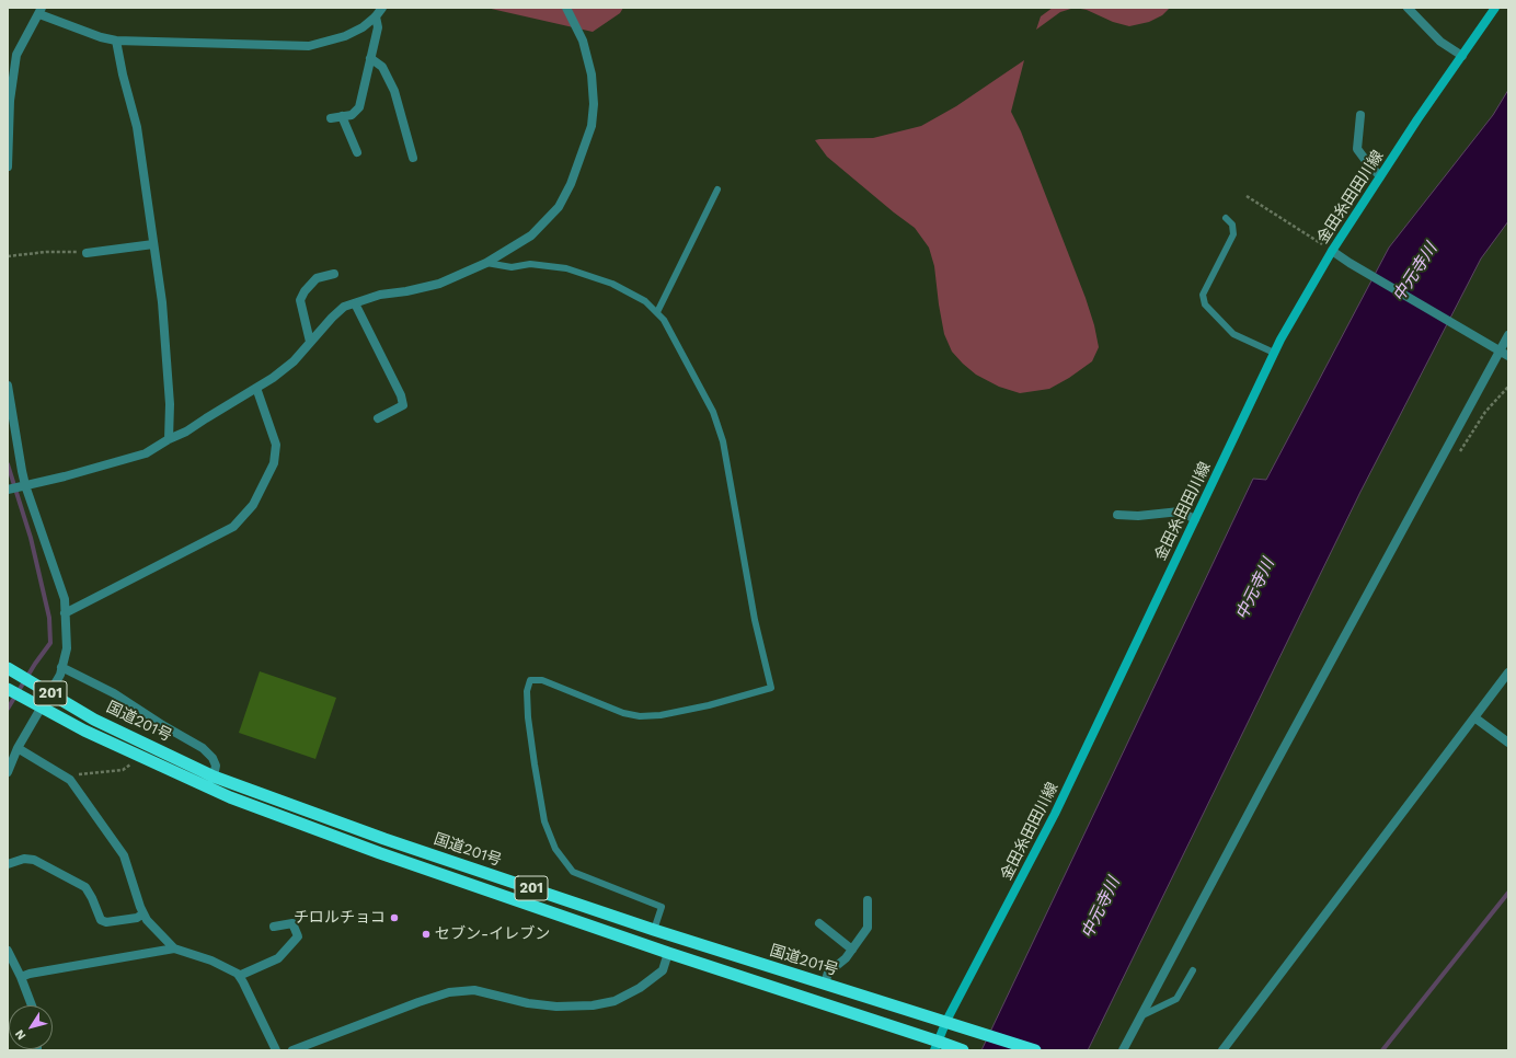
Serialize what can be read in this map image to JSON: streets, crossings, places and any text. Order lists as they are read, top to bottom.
{
  "streets": {
    "highway": ["201", "国道201号"],
    "main road": ["金田糸田田川線"]
  },
  "crossings": [
    ["金田糸田田川線", "国道201号"]
  ],
  "water": ["中元寺川"],
  "places": ["チロルチョコ", "セブン-イレブン"],
  "north": "bottom left"
}
